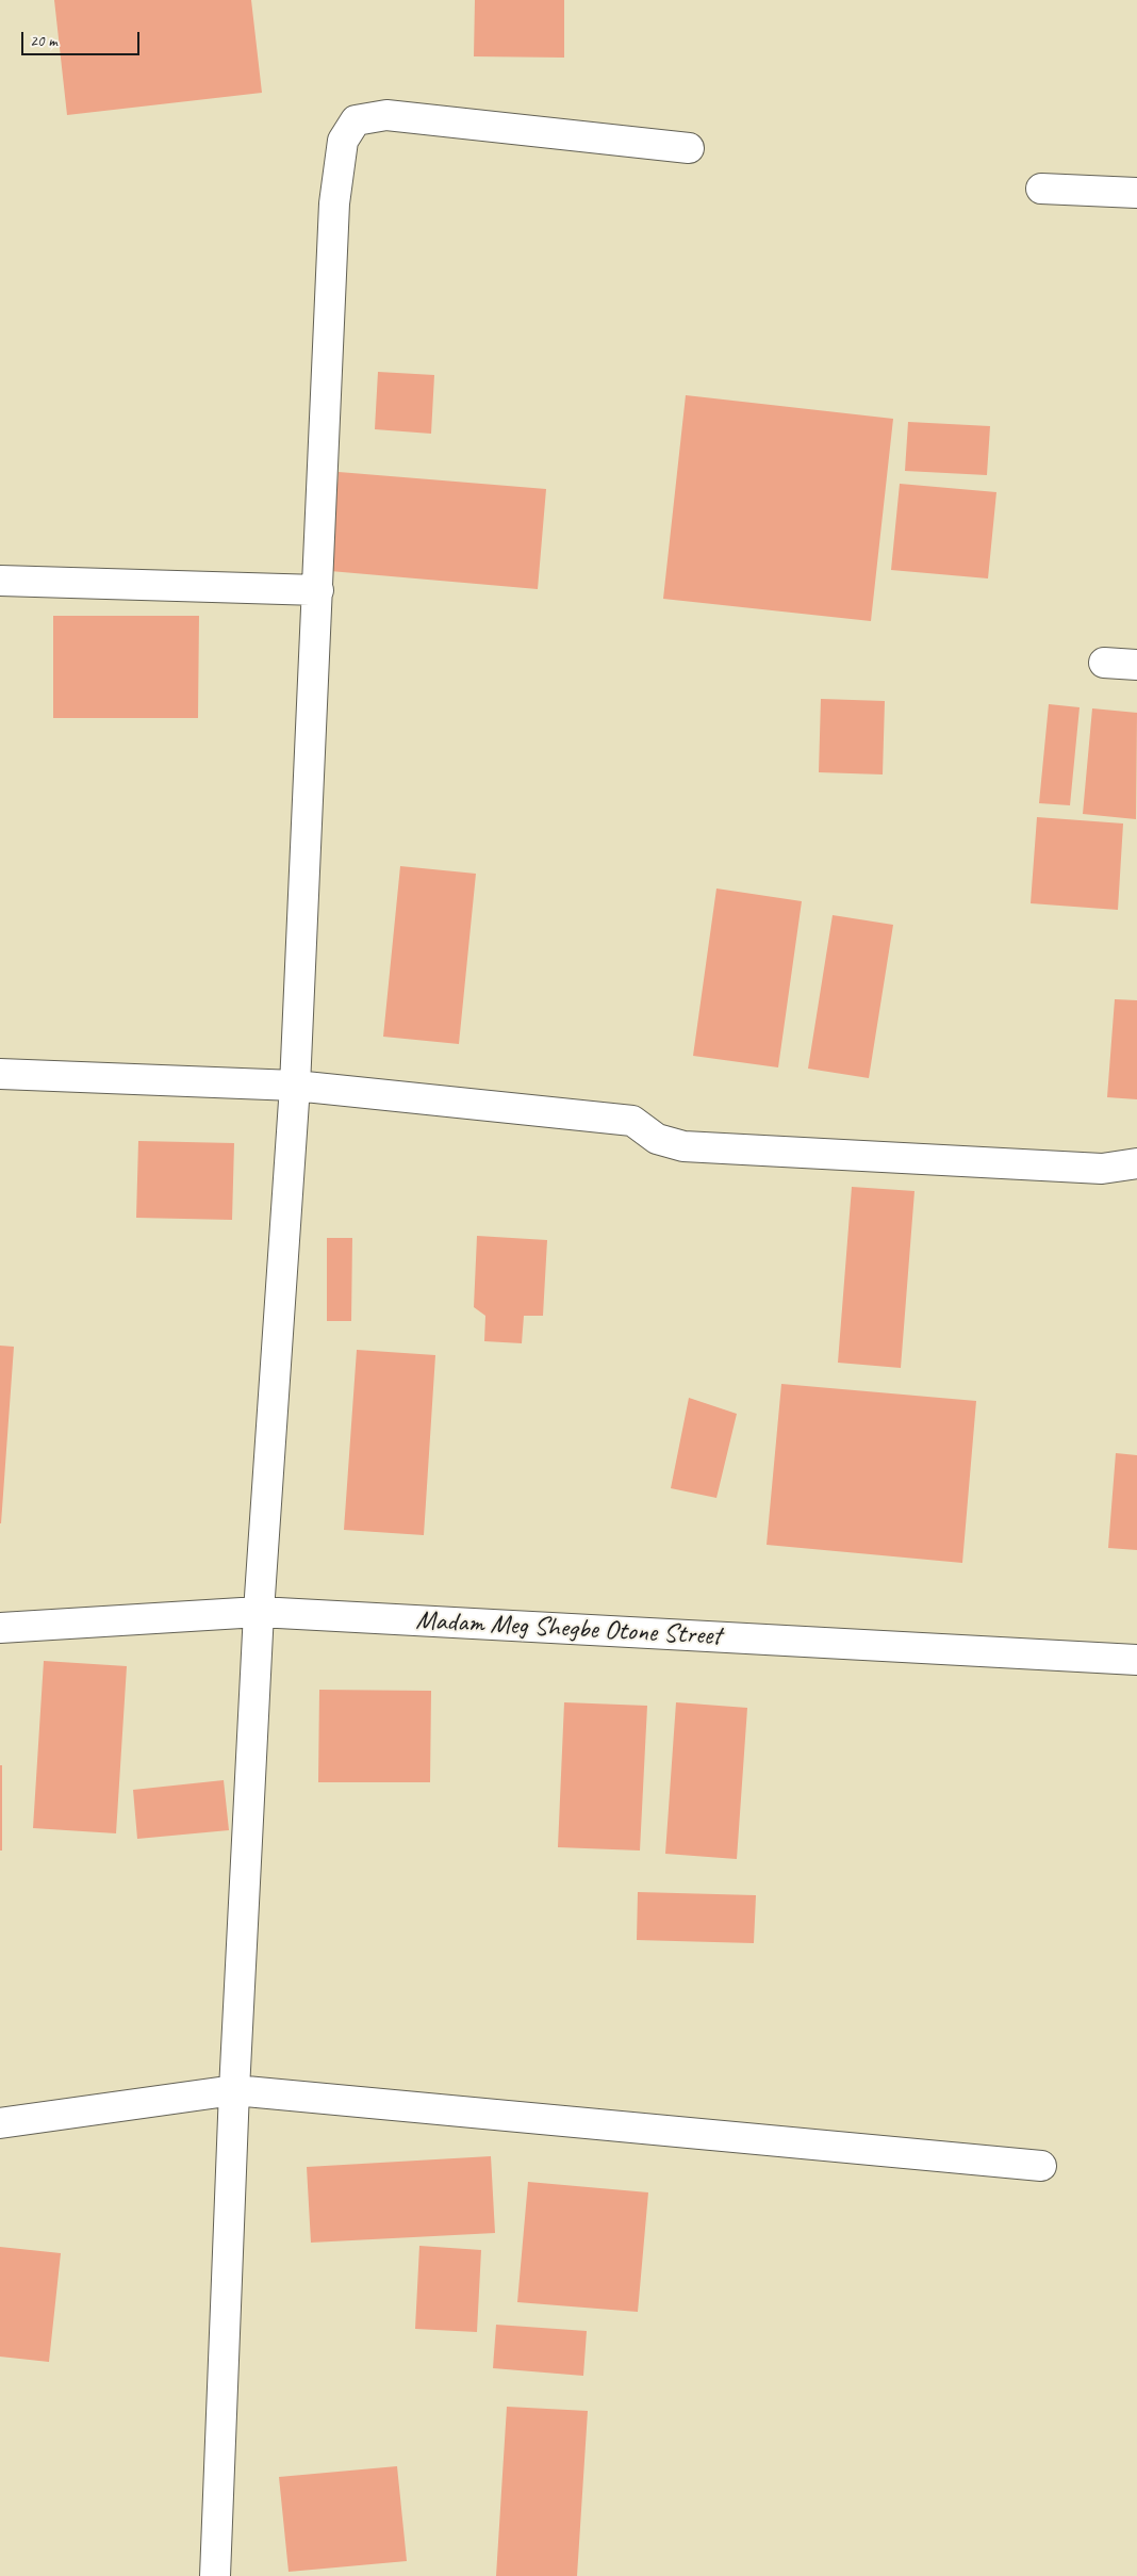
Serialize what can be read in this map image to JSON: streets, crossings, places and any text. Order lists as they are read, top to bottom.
{
  "streets": {
    "street": ["Madam Meg Shegbe Otone Street"]
  },
  "scale_bar": "20 m"
}
